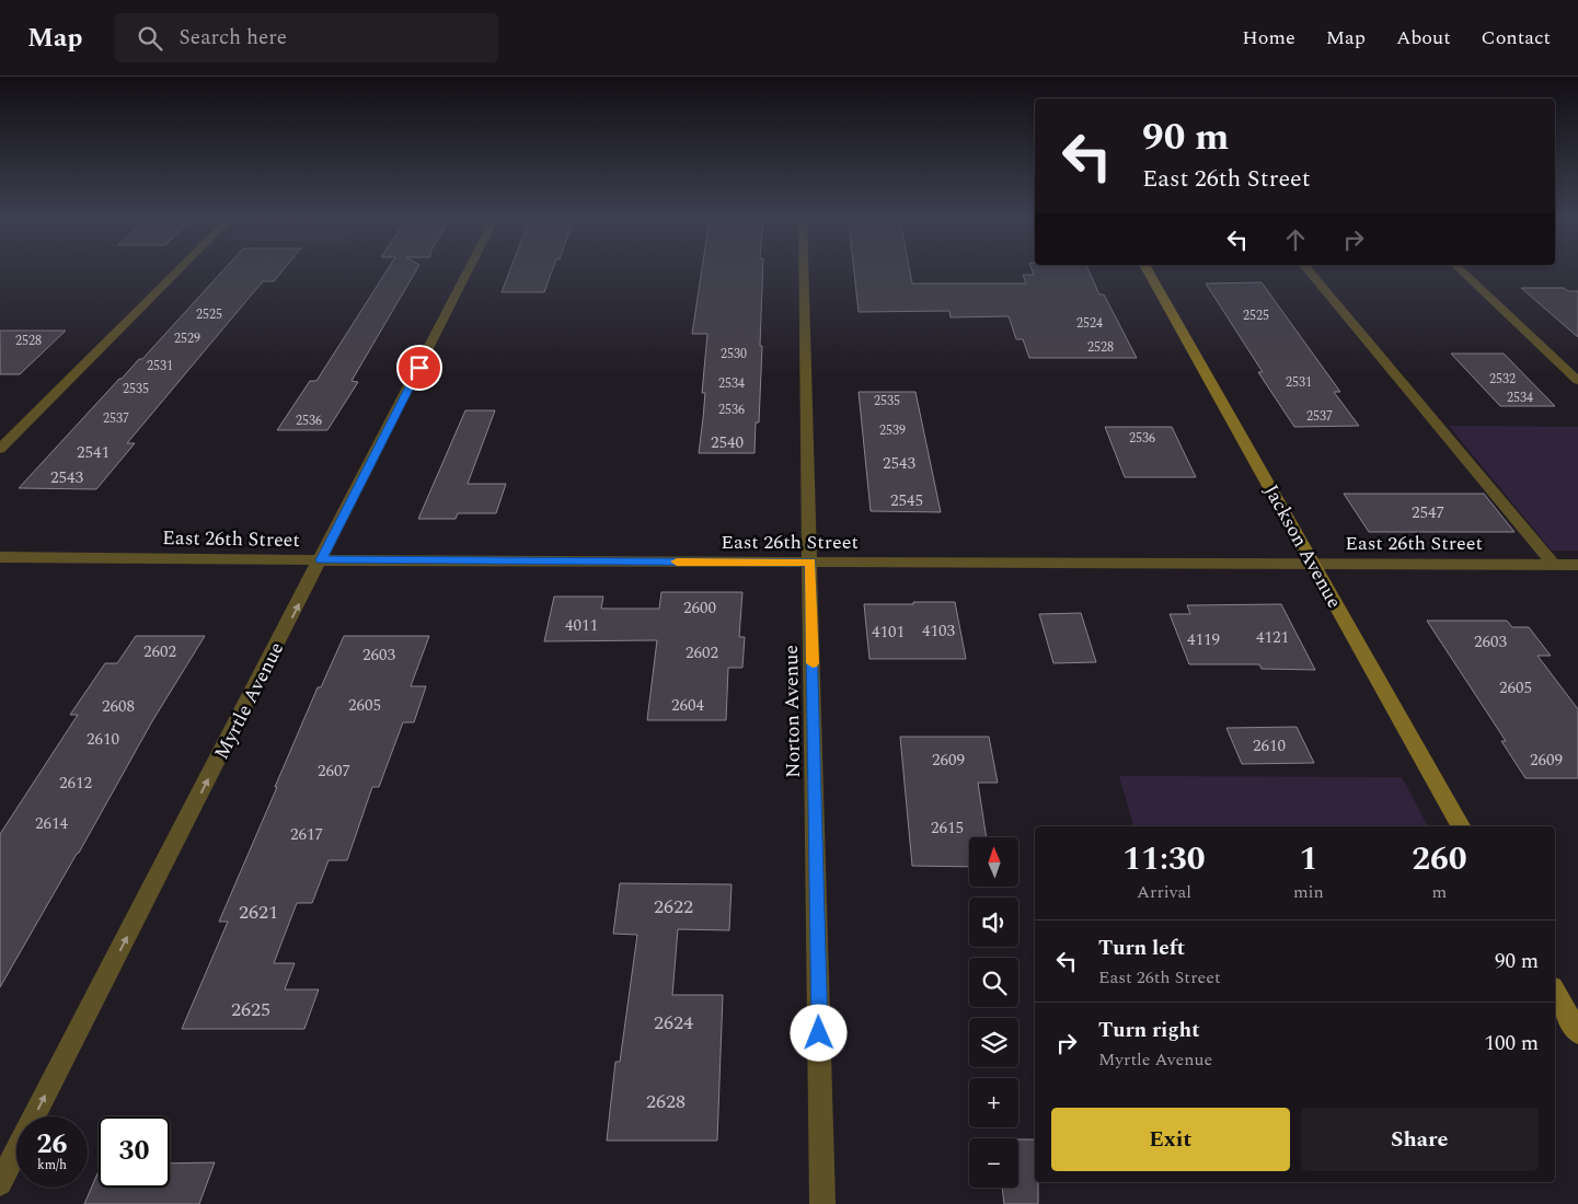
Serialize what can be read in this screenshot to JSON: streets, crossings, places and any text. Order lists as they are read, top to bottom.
{
  "streets": {
    "street": [
      "East 26th Street",
      "Jackson Avenue",
      "Myrtle Avenue",
      "Norton Avenue"
    ]
  },
  "crossings": [
    ["East 26th Street", "Jackson Avenue"],
    ["East 26th Street", "Myrtle Avenue"],
    ["East 26th Street", "Norton Avenue"]
  ],
  "one_way": ["Myrtle Avenue"],
  "house_numbers": [
    "2525",
    "2525",
    "2524",
    "2529",
    "2528",
    "2528",
    "2530",
    "2531",
    "2532",
    "2531",
    "2534",
    "2535",
    "2534",
    "2535",
    "2536",
    "2537",
    "2537",
    "2536",
    "2539",
    "2536",
    "2540",
    "2541",
    "2543",
    "2543",
    "2545",
    "2547",
    "2600",
    "4011",
    "4103",
    "4101",
    "4121",
    "4119",
    "2603",
    "2602",
    "2602",
    "2603",
    "2605",
    "2605",
    "2604",
    "2608",
    "2610",
    "2610",
    "2609",
    "2609",
    "2607",
    "2612",
    "2614",
    "2615",
    "2617",
    "2622",
    "2621",
    "2625",
    "2624",
    "2628"
  ],
  "north": "top",
  "page": {
    "header": "Map",
    "search": "Search here",
    "nav": [
      "Home",
      "Map",
      "About",
      "Contact"
    ],
    "turn": ["90 m", "East 26th Street"],
    "eta": [
      "11:30",
      "Arrival",
      "1",
      "min",
      "260",
      "m"
    ],
    "map_buttons": ["+", "−"],
    "list": [
      {
        "name": "Turn left",
        "note": "East 26th Street",
        "value": "90 m"
      },
      {
        "name": "Turn right",
        "note": "Myrtle Avenue",
        "value": "100 m"
      }
    ],
    "buttons": ["Exit", "Share"],
    "speed": "26 km/h",
    "limit": "30"
  }
}
